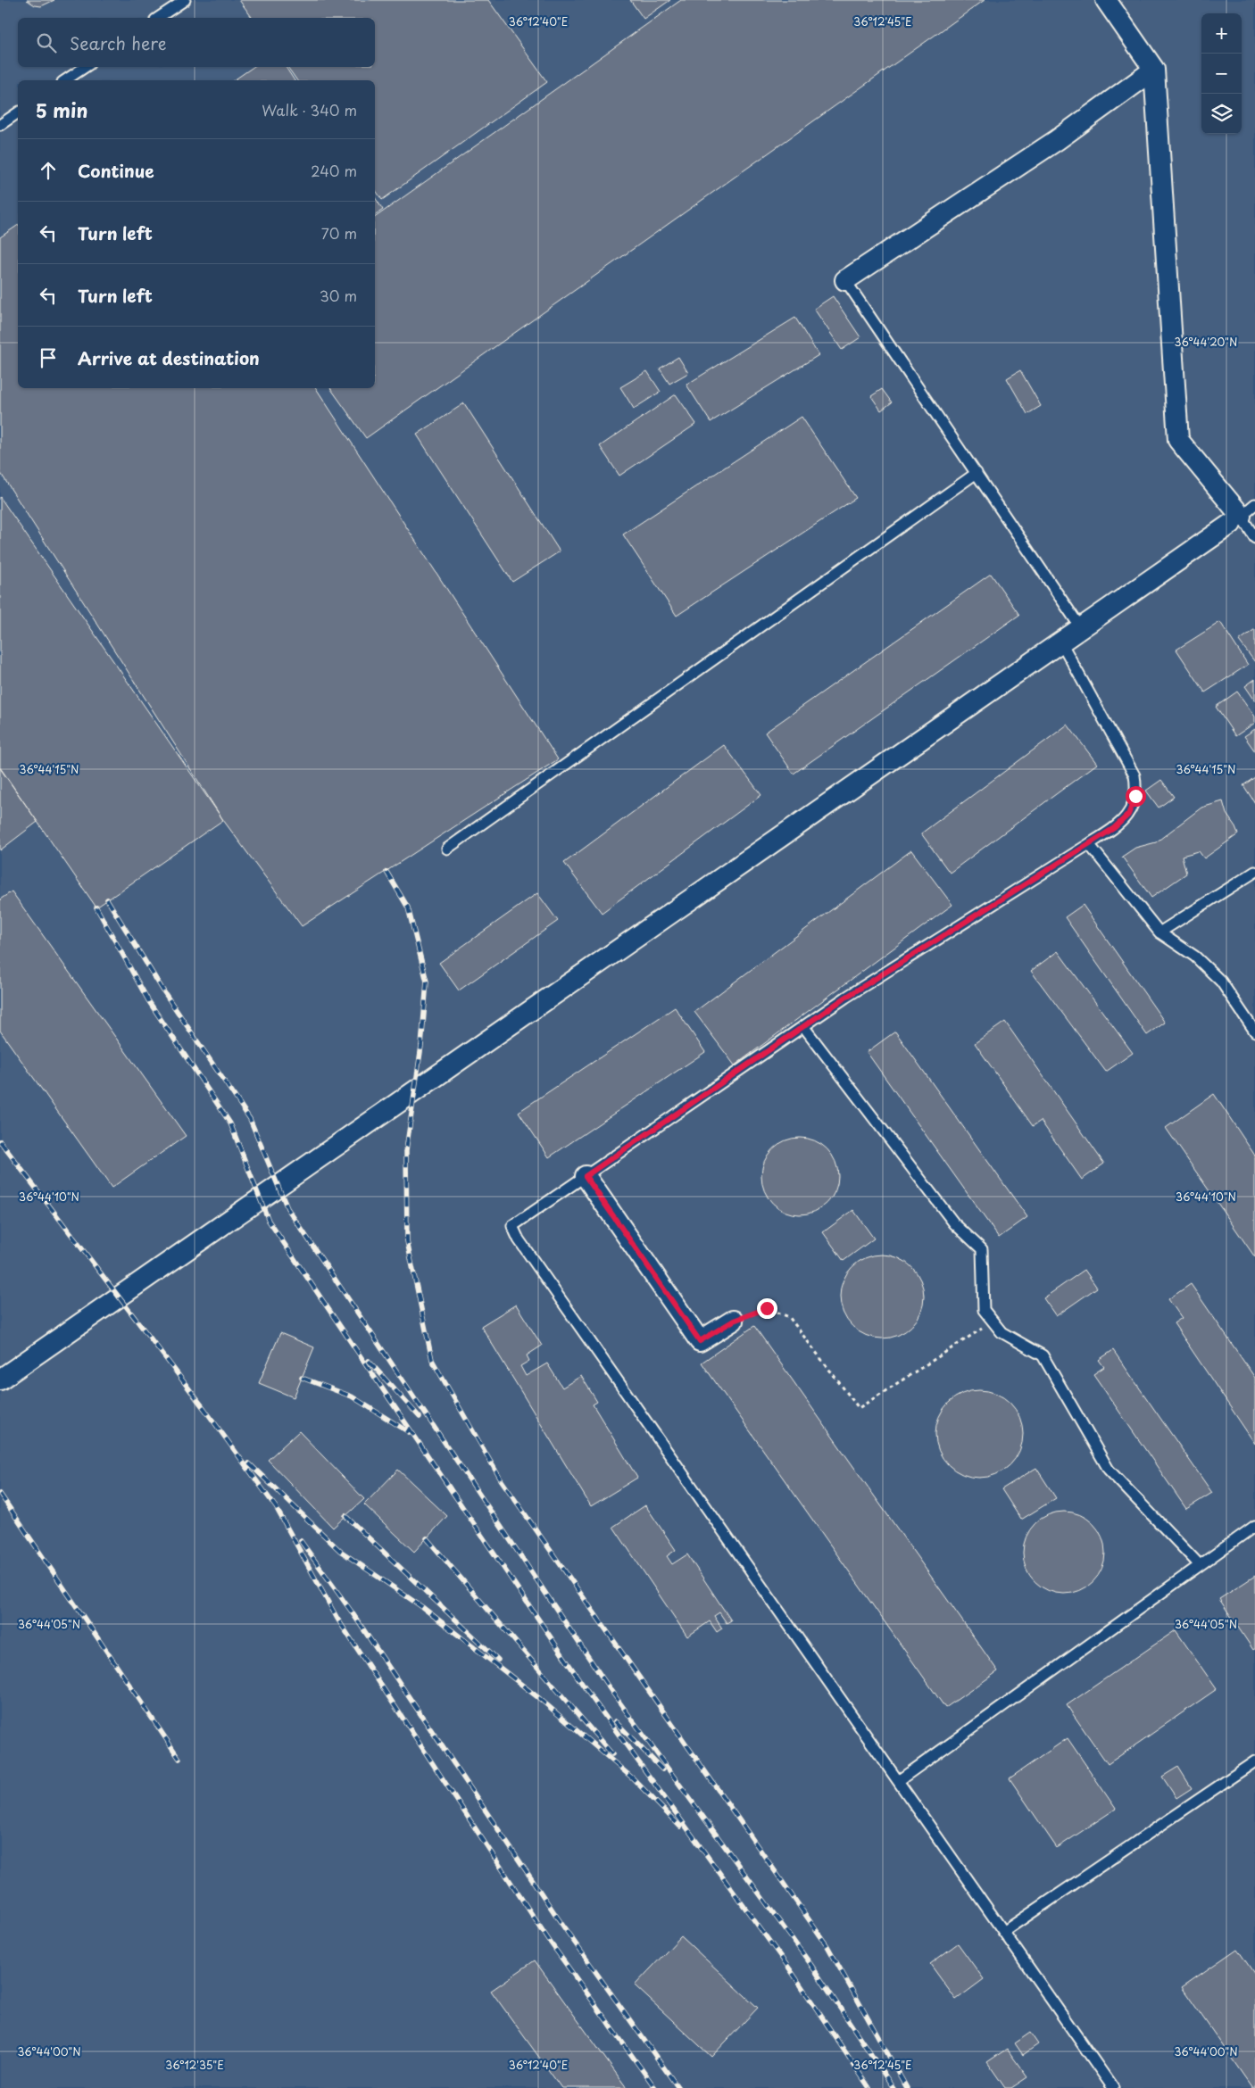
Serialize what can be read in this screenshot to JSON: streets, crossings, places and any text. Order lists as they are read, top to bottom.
{
  "page": {
    "map_buttons": ["+", "−"],
    "search": "Search here",
    "heading": ["5 min", "Walk · 340 m"],
    "list": [
      ["Continue", "240 m"],
      ["Turn left", "70 m"],
      ["Turn left", "30 m"],
      "Arrive at destination"
    ]
  },
  "coordinates": [
    "36°12'40\"E",
    "36°12'45\"E",
    "36°44'20\"N",
    "36°44'15\"N",
    "36°44'10\"N",
    "36°44'05\"N",
    "36°44'00\"N",
    "36°12'35\"E"
  ]
}
